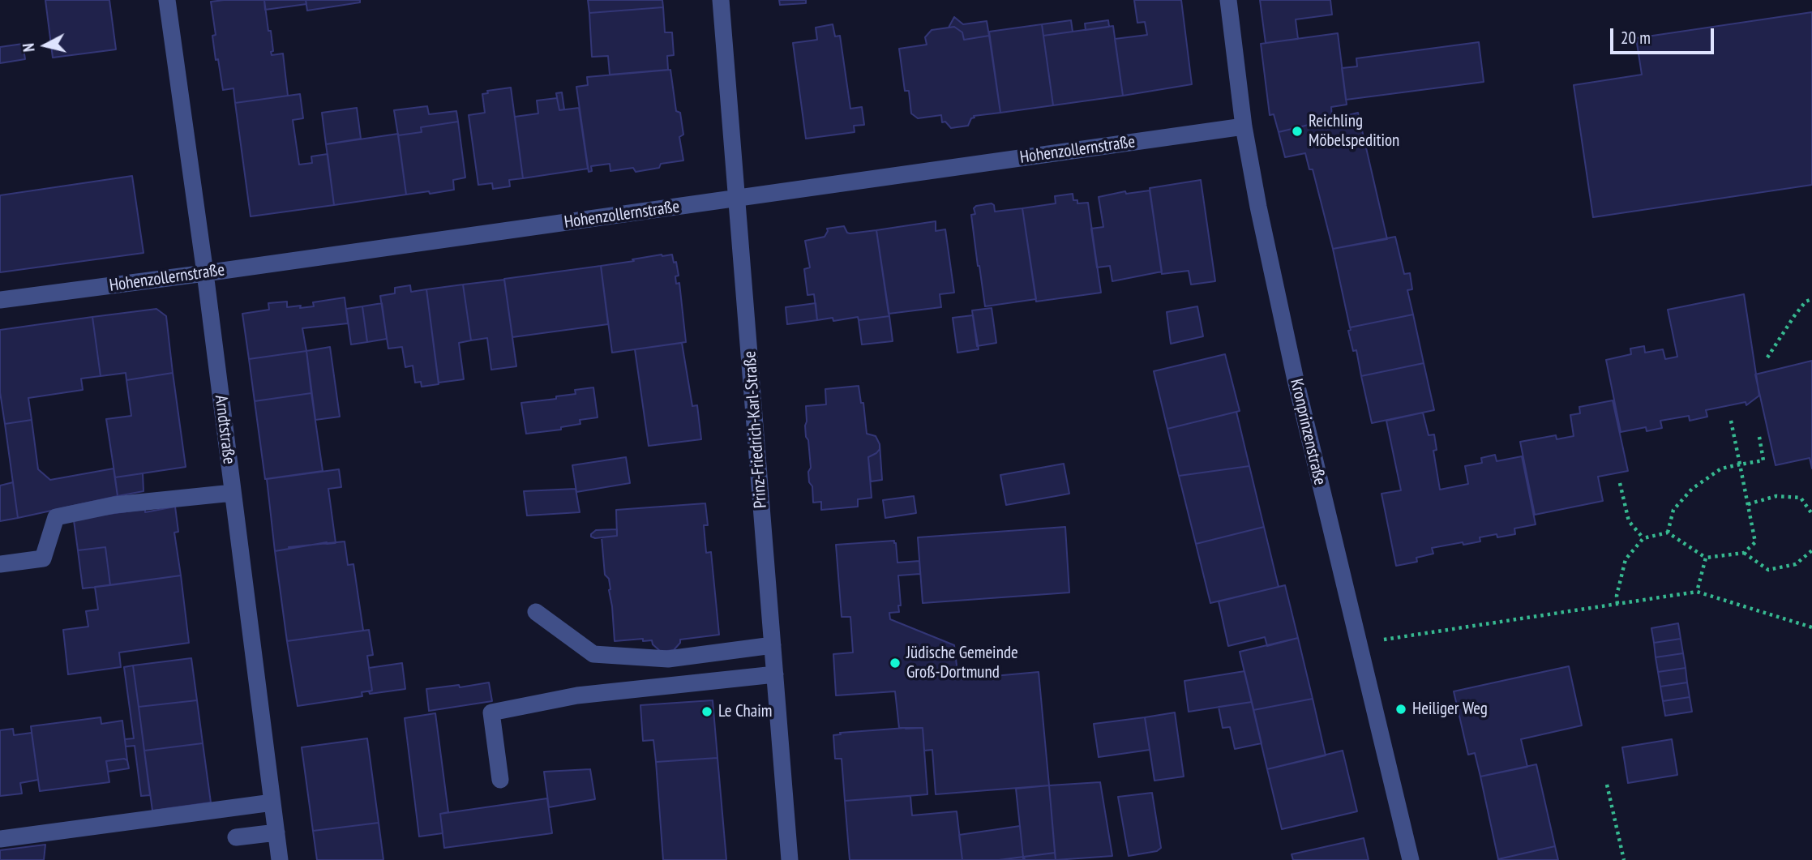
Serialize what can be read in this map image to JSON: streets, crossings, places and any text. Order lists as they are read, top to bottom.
{
  "streets": {
    "street": [
      "Hohenzollernstraße",
      "Arndtstraße",
      "Prinz-Friedrich-Karl-Straße",
      "Kronprinzenstraße"
    ]
  },
  "crossings": [
    ["Hohenzollernstraße", "Arndtstraße"],
    ["Hohenzollernstraße", "Prinz-Friedrich-Karl-Straße"],
    ["Hohenzollernstraße", "Kronprinzenstraße"]
  ],
  "places": [
    "Reichling Möbelspedition",
    "Jüdische Gemeinde Groß-Dortmund",
    "Heiliger Weg",
    "Le Chaim"
  ],
  "scale_bar": "20 m",
  "north": "left"
}
